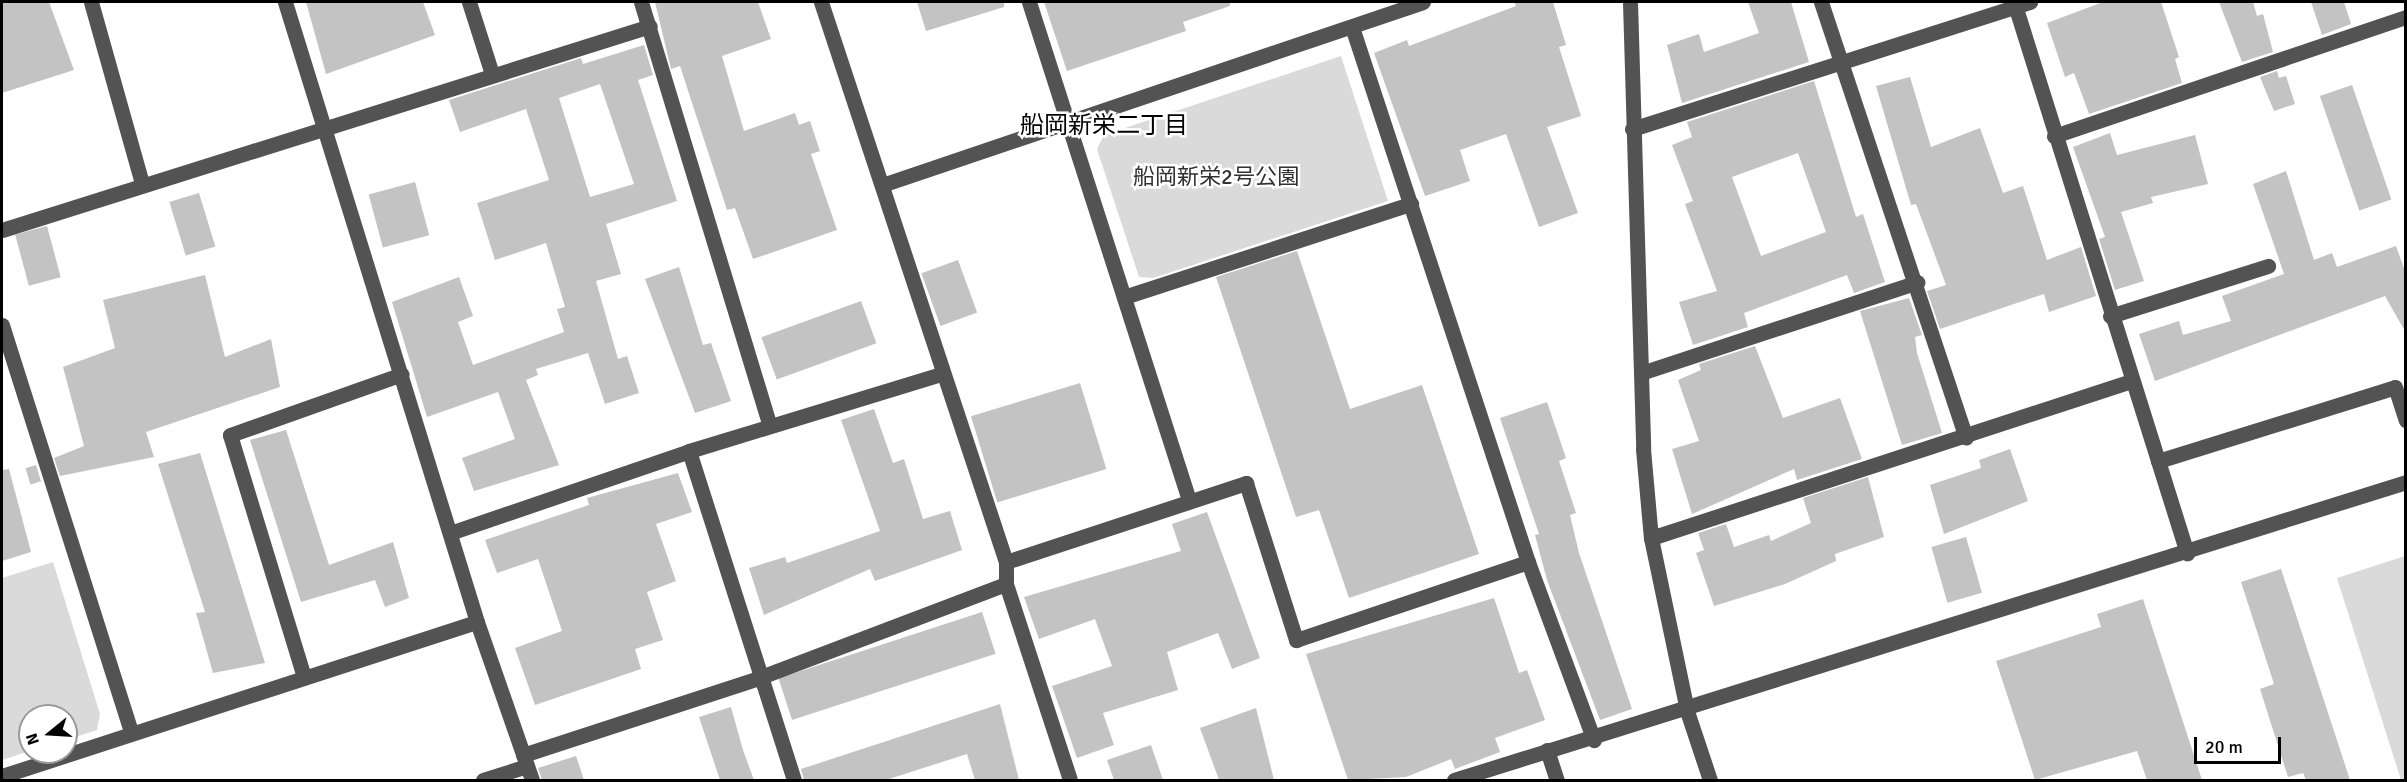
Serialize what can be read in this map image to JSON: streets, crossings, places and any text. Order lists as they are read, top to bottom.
{
  "districts": ["船岡新栄二丁目"],
  "parks": ["船岡新栄2号公園"],
  "scale_bar": "20 m",
  "north": "left"
}
